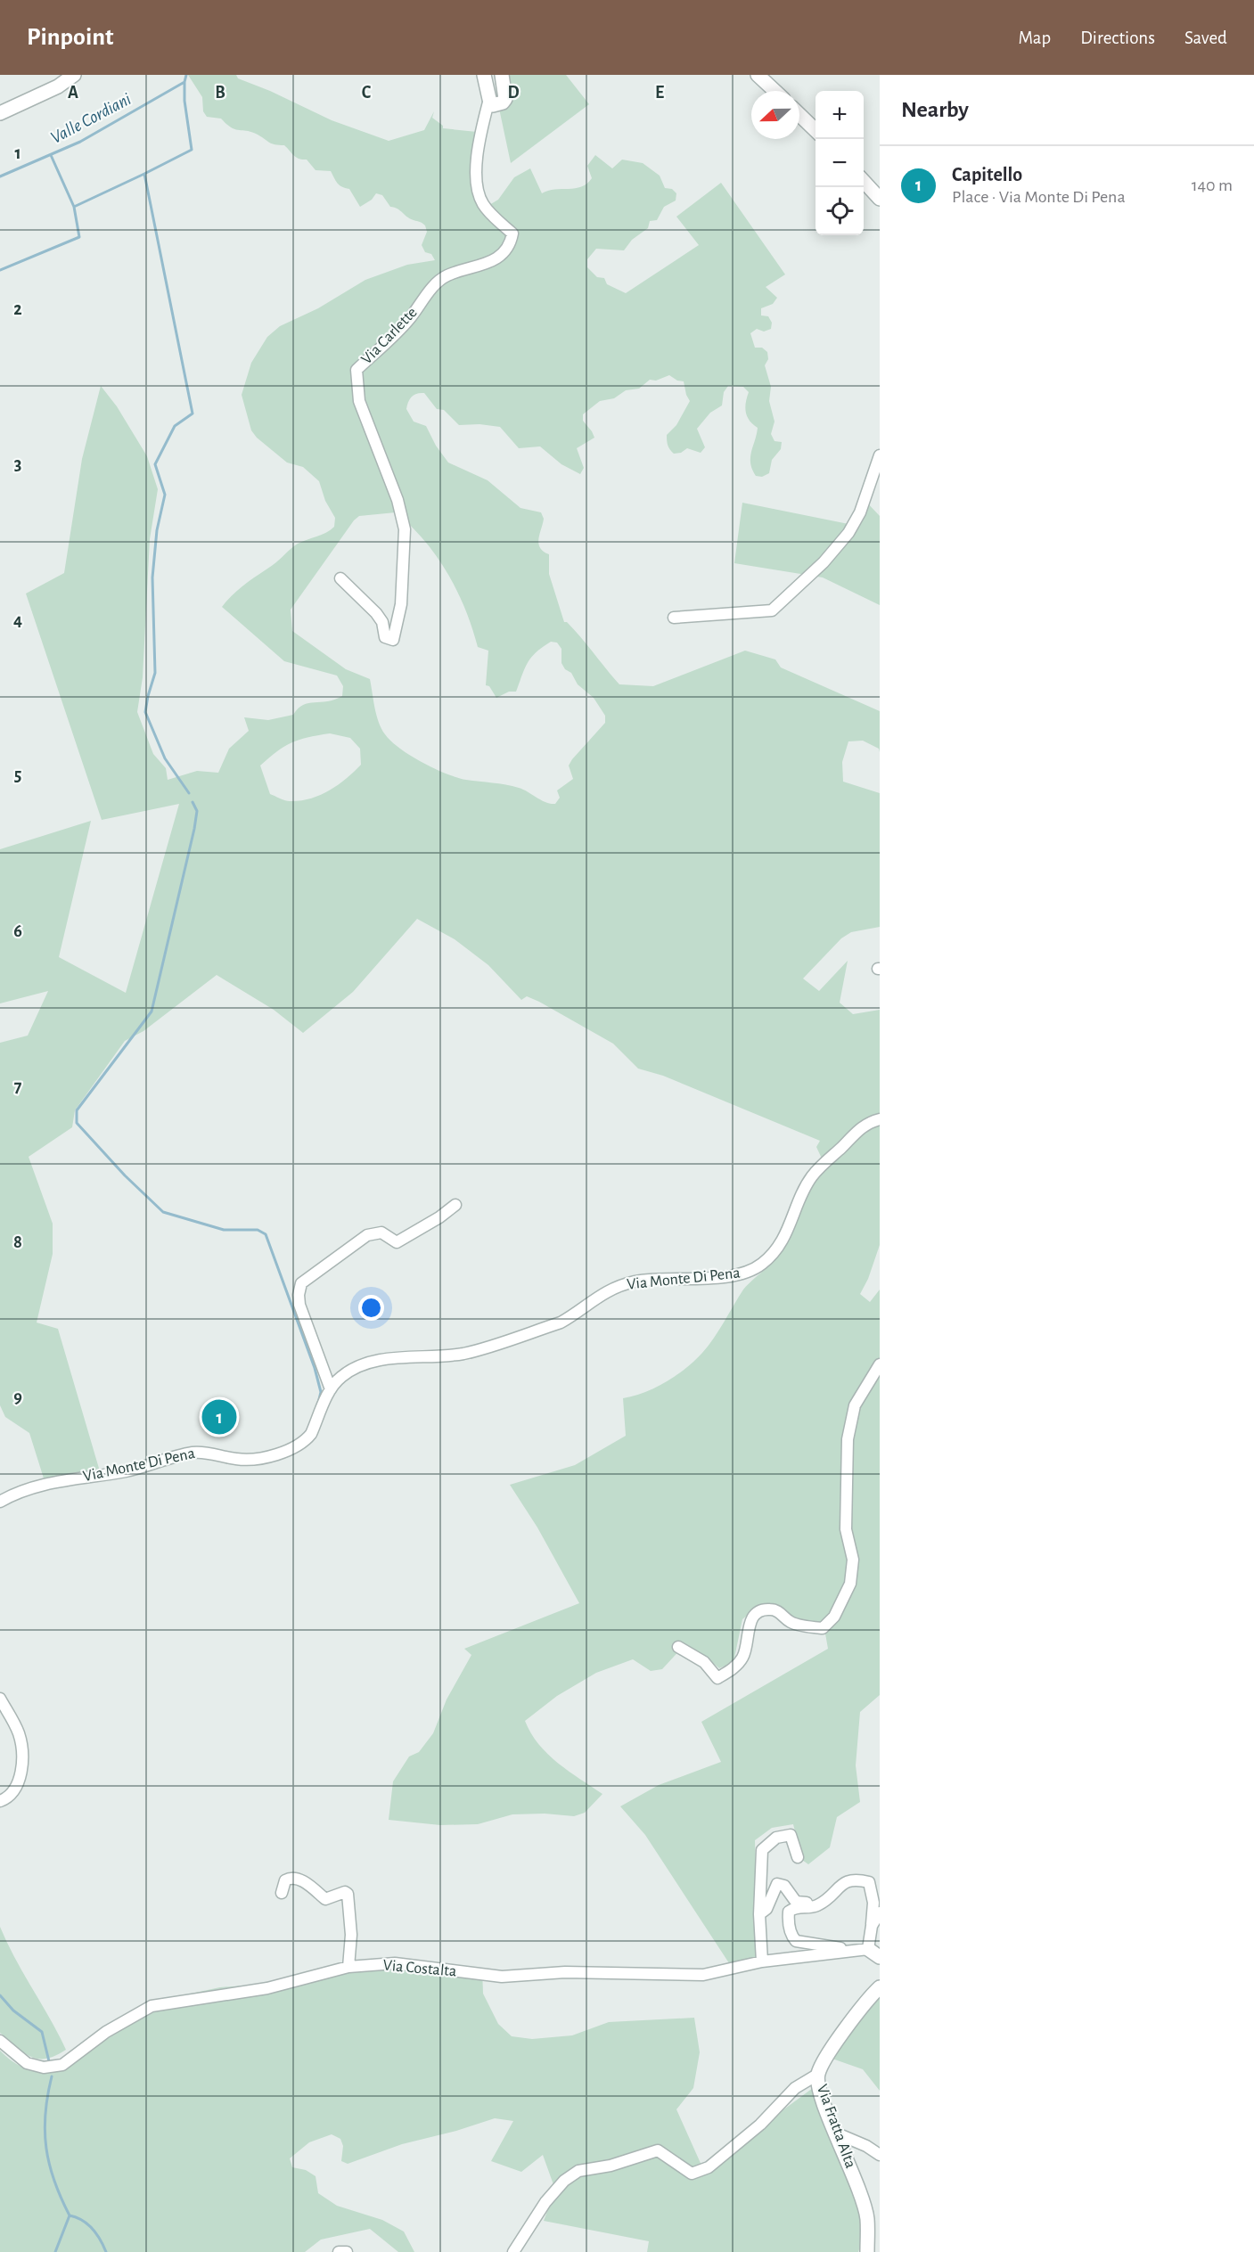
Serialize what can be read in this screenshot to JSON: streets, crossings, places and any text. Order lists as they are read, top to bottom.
{
  "streets": {
    "street": [
      "Via Carlette",
      "Via Monte Di Pena",
      "Via Costalta",
      "Via Fratta Alta"
    ]
  },
  "water": ["Valle Cordiani"],
  "north": "left",
  "page": {
    "header": "Pinpoint",
    "nav": ["Map", "Directions", "Saved"],
    "heading": "Nearby",
    "map_buttons": ["+", "−"],
    "list": [
      {
        "mark": "1",
        "name": "Capitello",
        "note": "Place · Via Monte Di Pena",
        "value": "140 m"
      }
    ],
    "pins": "1"
  },
  "grid": {
    "columns": [
      "A",
      "B",
      "C",
      "D",
      "E"
    ],
    "rows": [
      "1",
      "2",
      "3",
      "4",
      "5",
      "6",
      "7",
      "8",
      "9"
    ]
  }
}
